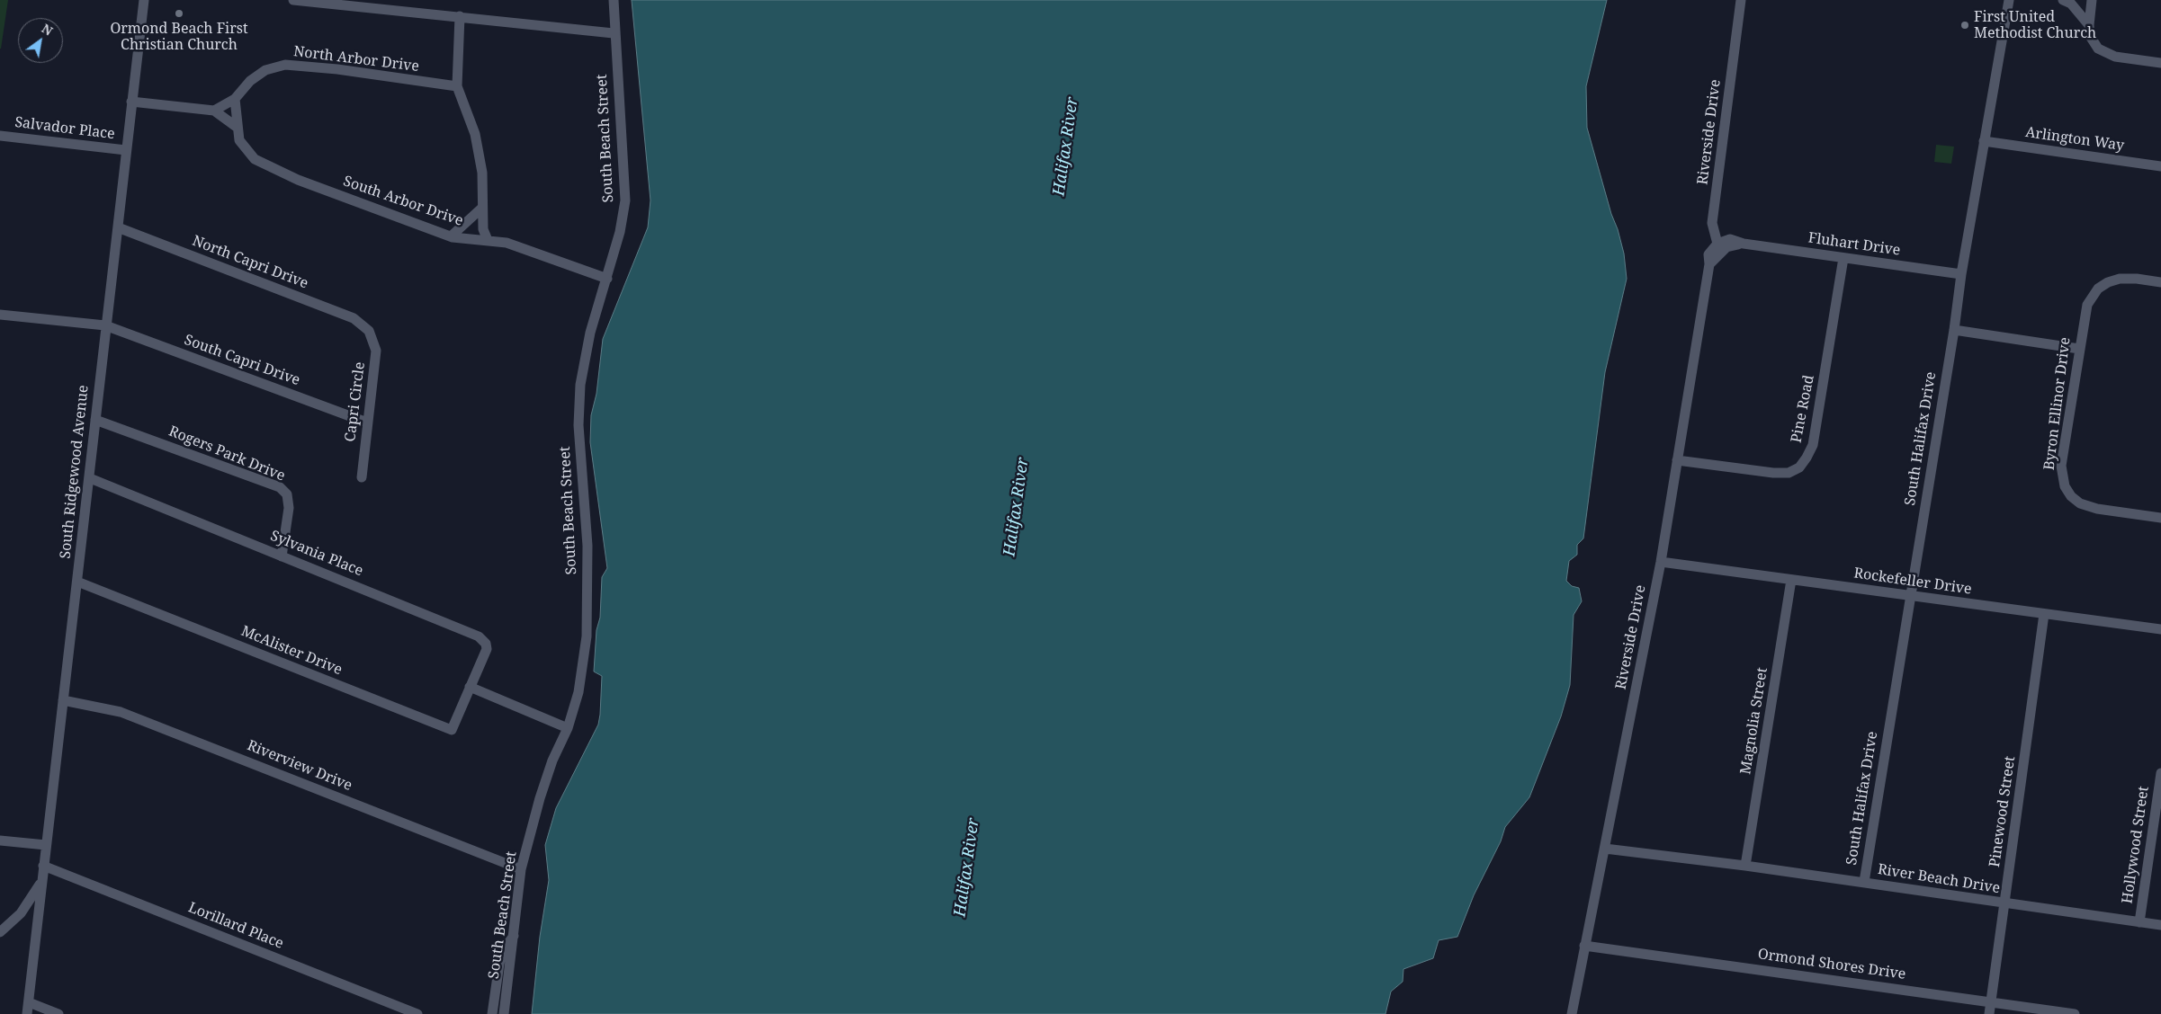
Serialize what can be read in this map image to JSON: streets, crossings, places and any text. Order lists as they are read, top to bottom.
{
  "streets": {
    "street": [
      "North Arbor Drive",
      "Salvador Place",
      "Riverside Drive",
      "South Beach Street",
      "Arlington Way",
      "South Arbor Drive",
      "Fluhart Drive",
      "North Capri Drive",
      "South Capri Drive",
      "Capri Circle",
      "Byron Ellinor Drive",
      "Pine Road",
      "South Halifax Drive",
      "Rogers Park Drive",
      "South Ridgewood Avenue",
      "Sylvania Place",
      "Rockefeller Drive",
      "McAlister Drive",
      "Magnolia Street",
      "Riverview Drive",
      "Pinewood Street",
      "Hollywood Street",
      "River Beach Drive",
      "Lorillard Place",
      "Ormond Shores Drive"
    ]
  },
  "crossings": [
    ["North Arbor Drive", "South Arbor Drive"],
    ["Salvador Place", "South Ridgewood Avenue"],
    ["Riverside Drive", "Fluhart Drive"],
    ["Riverside Drive", "Pine Road"],
    ["Riverside Drive", "Rockefeller Drive"],
    ["Riverside Drive", "River Beach Drive"],
    ["Riverside Drive", "Ormond Shores Drive"],
    ["South Beach Street", "South Arbor Drive"],
    ["South Beach Street", "Riverview Drive"],
    ["Arlington Way", "South Halifax Drive"],
    ["Fluhart Drive", "Pine Road"],
    ["Fluhart Drive", "South Halifax Drive"],
    ["North Capri Drive", "Capri Circle"],
    ["North Capri Drive", "South Ridgewood Avenue"],
    ["South Capri Drive", "Capri Circle"],
    ["South Capri Drive", "South Ridgewood Avenue"],
    ["South Halifax Drive", "Rockefeller Drive"],
    ["South Halifax Drive", "River Beach Drive"],
    ["Rogers Park Drive", "South Ridgewood Avenue"],
    ["Rogers Park Drive", "Sylvania Place"],
    ["South Ridgewood Avenue", "Sylvania Place"],
    ["South Ridgewood Avenue", "McAlister Drive"],
    ["South Ridgewood Avenue", "Riverview Drive"],
    ["South Ridgewood Avenue", "Lorillard Place"],
    ["Sylvania Place", "McAlister Drive"],
    ["Rockefeller Drive", "Magnolia Street"],
    ["Rockefeller Drive", "Pinewood Street"],
    ["Magnolia Street", "River Beach Drive"],
    ["Pinewood Street", "River Beach Drive"],
    ["Pinewood Street", "Ormond Shores Drive"],
    ["Hollywood Street", "River Beach Drive"]
  ],
  "water": ["Halifax River"],
  "places": ["Ormond Beach First Christian Church", "First United Methodist Church"],
  "north": "top right"
}
